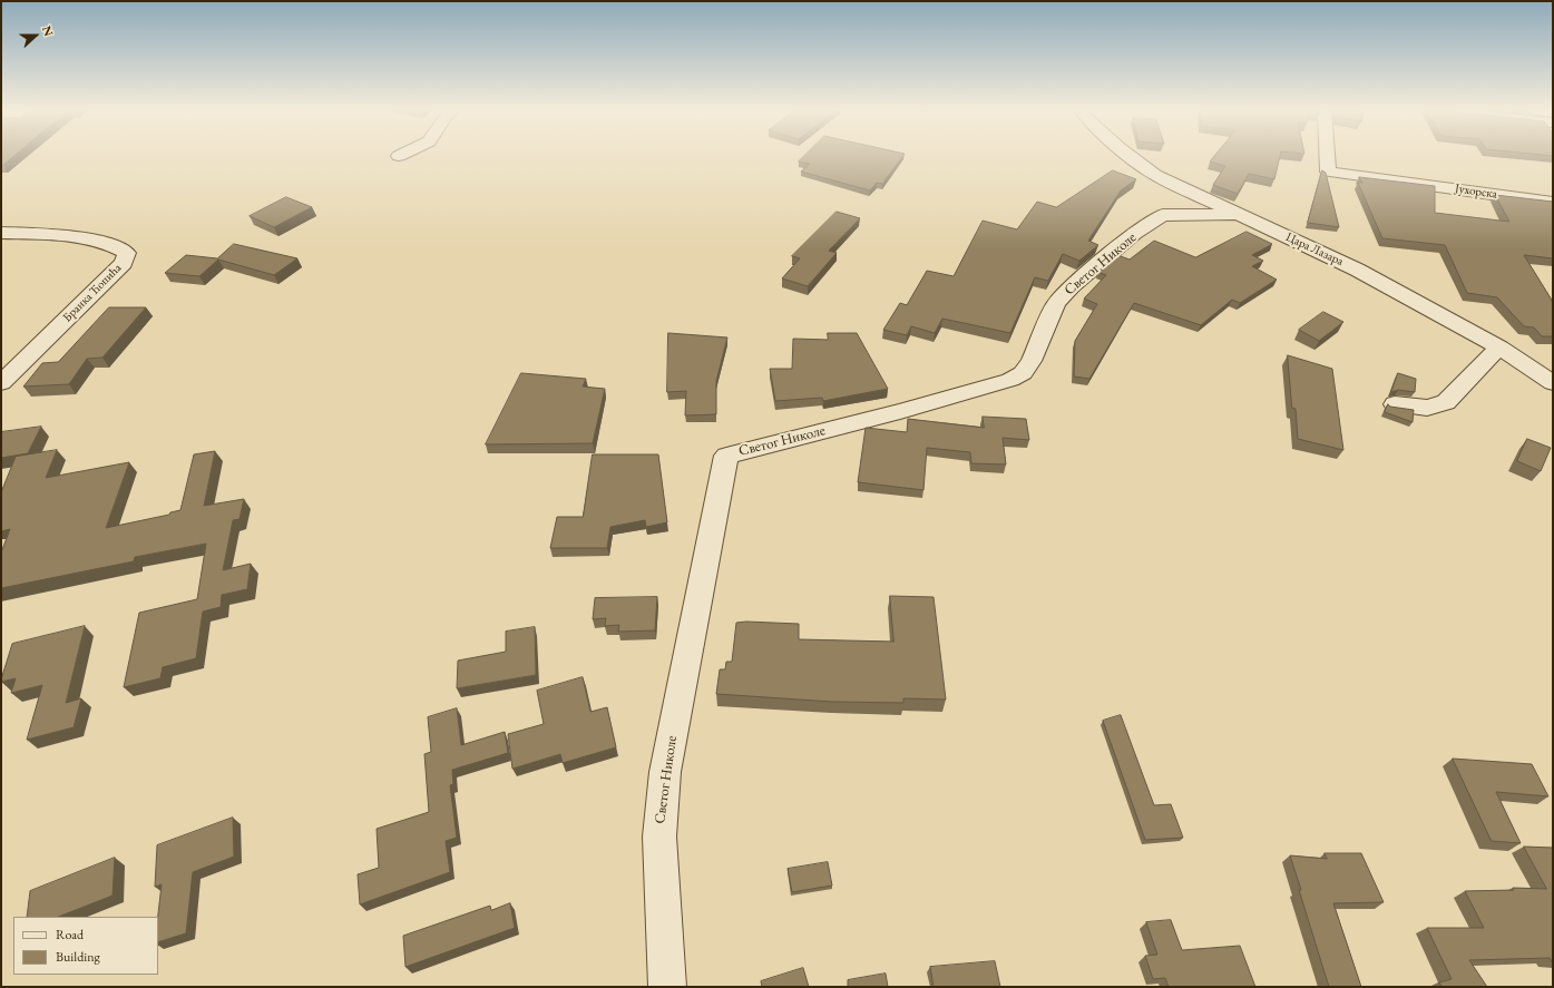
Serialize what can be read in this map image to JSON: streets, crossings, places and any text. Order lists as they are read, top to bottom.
{
  "streets": {
    "street": [
      "Јухорска",
      "Цара Лазара",
      "Светог Николе",
      "Бранка Ћопића"
    ]
  },
  "crossings": [
    ["Цара Лазара", "Светог Николе"]
  ],
  "legend": ["Road", "Building"],
  "north": "right"
}
